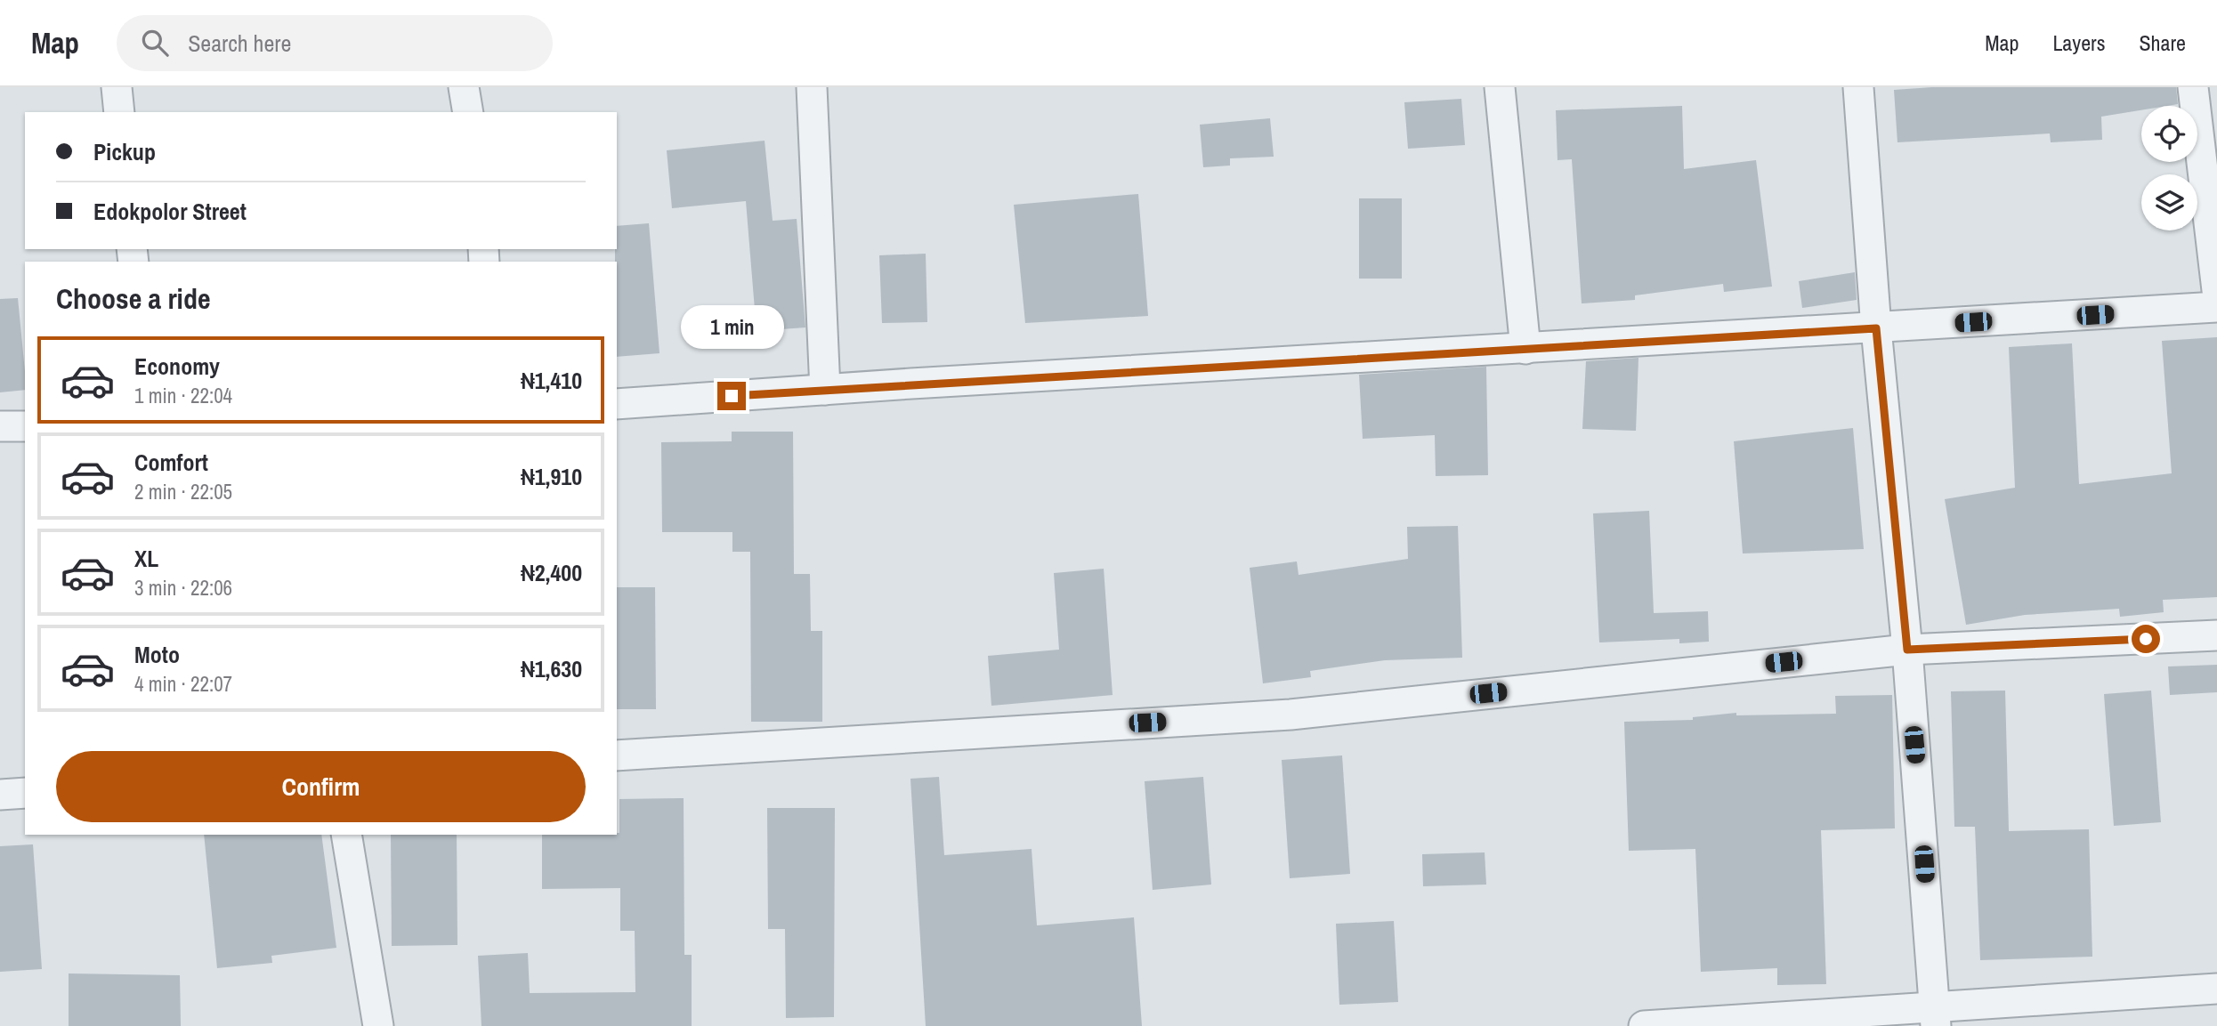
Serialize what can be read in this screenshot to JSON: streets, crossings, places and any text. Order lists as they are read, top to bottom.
{
  "page": {
    "header": "Map",
    "search": "Search here",
    "nav": ["Map", "Layers", "Share"],
    "banner": ["Pickup", "Edokpolor Street"],
    "heading": "Choose a ride",
    "bubble": "1 min",
    "list": [
      {
        "name": "Economy",
        "note": "1 min · 22:04",
        "value": "₦1,410"
      },
      {
        "name": "Comfort",
        "note": "2 min · 22:05",
        "value": "₦1,910"
      },
      {
        "name": "XL",
        "note": "3 min · 22:06",
        "value": "₦2,400"
      },
      {
        "name": "Moto",
        "note": "4 min · 22:07",
        "value": "₦1,630"
      }
    ],
    "buttons": "Confirm"
  }
}
